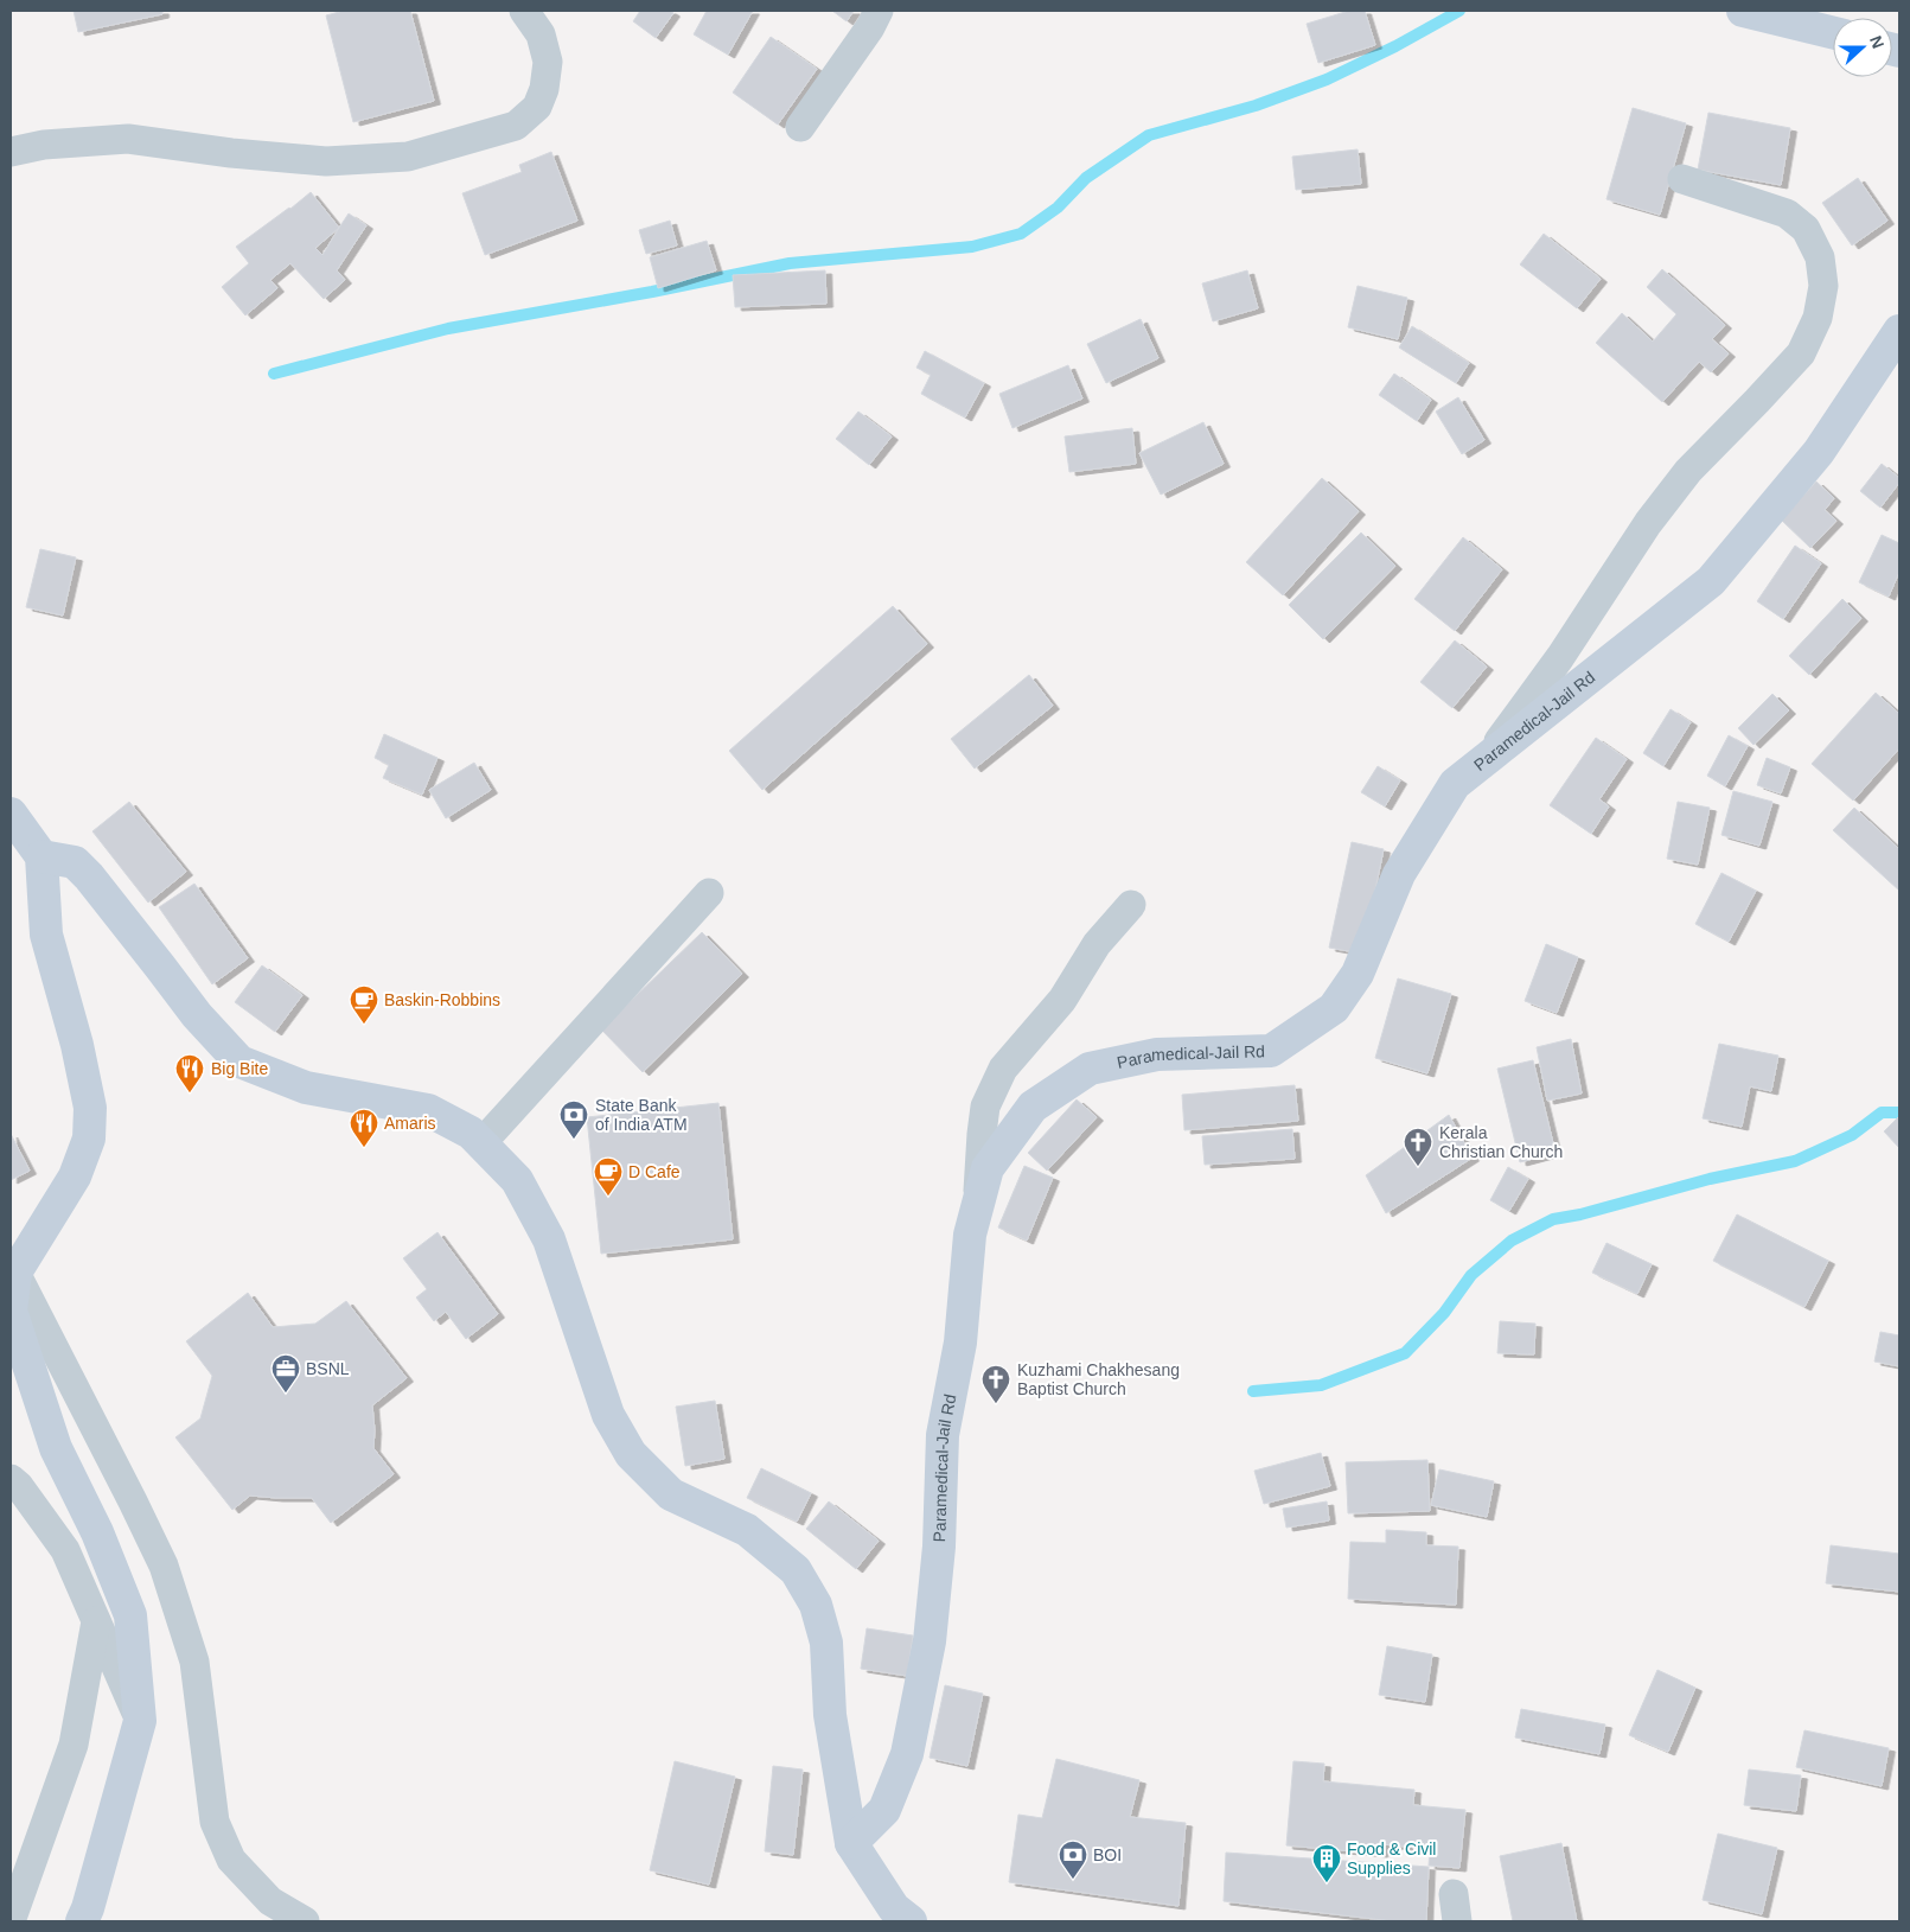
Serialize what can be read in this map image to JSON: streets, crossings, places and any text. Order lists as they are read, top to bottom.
{
  "streets": {
    "main road": ["Paramedical-Jail Rd"]
  },
  "places": {
    "cafe": ["Baskin-Robbins", "D Cafe"],
    "restaurant": ["Big Bite", "Amaris"],
    "bank": ["State Bank of India ATM", "BOI"],
    "church": ["Kerala Christian Church", "Kuzhami Chakhesang Baptist Church"],
    "office": ["BSNL"],
    "building": ["Food & Civil Supplies"]
  },
  "north": "right"
}
